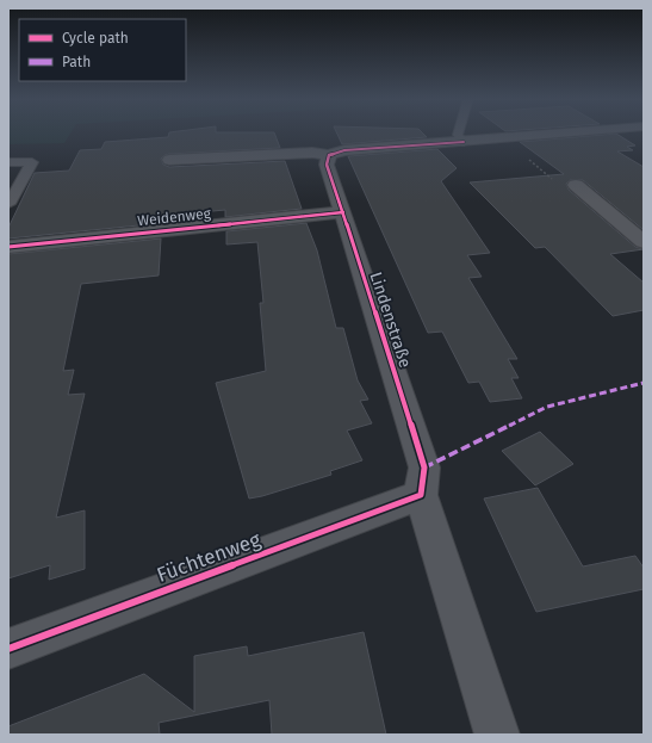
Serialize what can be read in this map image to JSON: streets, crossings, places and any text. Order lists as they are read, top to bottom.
{
  "streets": {
    "street": ["Weidenweg", "Lindenstraße", "Füchtenweg"]
  },
  "crossings": [
    ["Weidenweg", "Lindenstraße"],
    ["Lindenstraße", "Füchtenweg"]
  ],
  "legend": ["Cycle path", "Path"]
}
